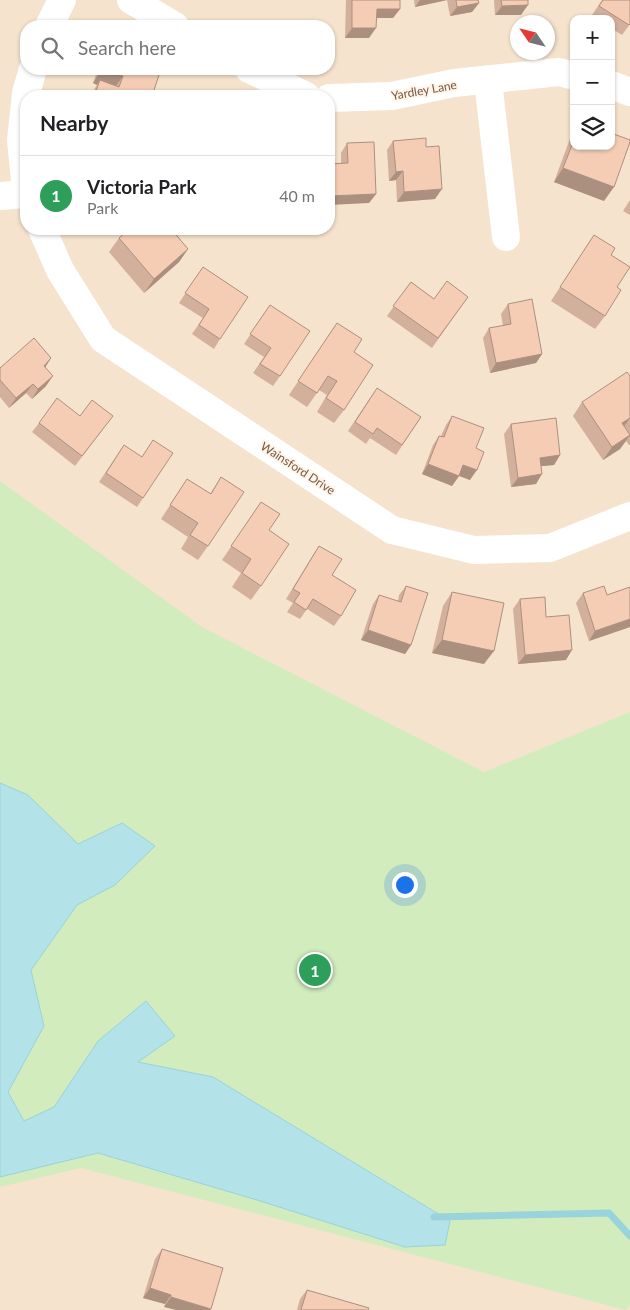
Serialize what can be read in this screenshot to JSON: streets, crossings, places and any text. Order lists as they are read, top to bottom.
{
  "streets": {
    "street": ["Yardley Lane", "Wainsford Drive"]
  },
  "north": "top left",
  "page": {
    "map_buttons": ["+", "−"],
    "search": "Search here",
    "heading": "Nearby",
    "list": [
      {
        "mark": "1",
        "name": "Victoria Park",
        "note": "Park",
        "value": "40 m"
      }
    ],
    "pins": "1"
  }
}
